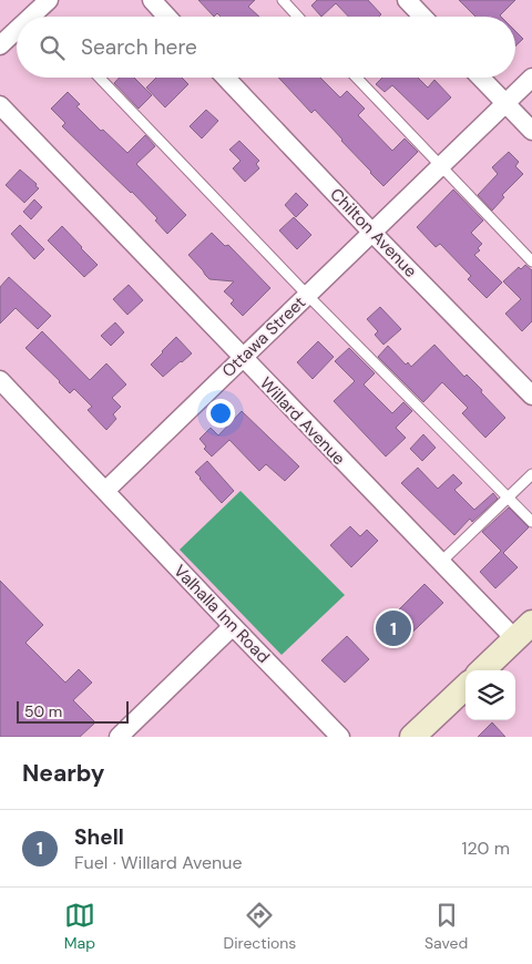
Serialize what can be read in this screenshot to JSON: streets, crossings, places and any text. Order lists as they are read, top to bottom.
{
  "streets": {
    "street": [
      "Chilton Avenue",
      "Ottawa Street",
      "Willard Avenue",
      "Valhalla Inn Road"
    ]
  },
  "crossings": [
    ["Chilton Avenue", "Ottawa Street"],
    ["Ottawa Street", "Willard Avenue"],
    ["Ottawa Street", "Valhalla Inn Road"]
  ],
  "scale_bar": "50 m",
  "page": {
    "search": "Search here",
    "pins": "1",
    "scale": "50 m",
    "heading": "Nearby",
    "list": [
      {
        "mark": "1",
        "name": "Shell",
        "note": "Fuel · Willard Avenue",
        "value": "120 m"
      }
    ],
    "nav": ["Map", "Directions", "Saved"]
  }
}
